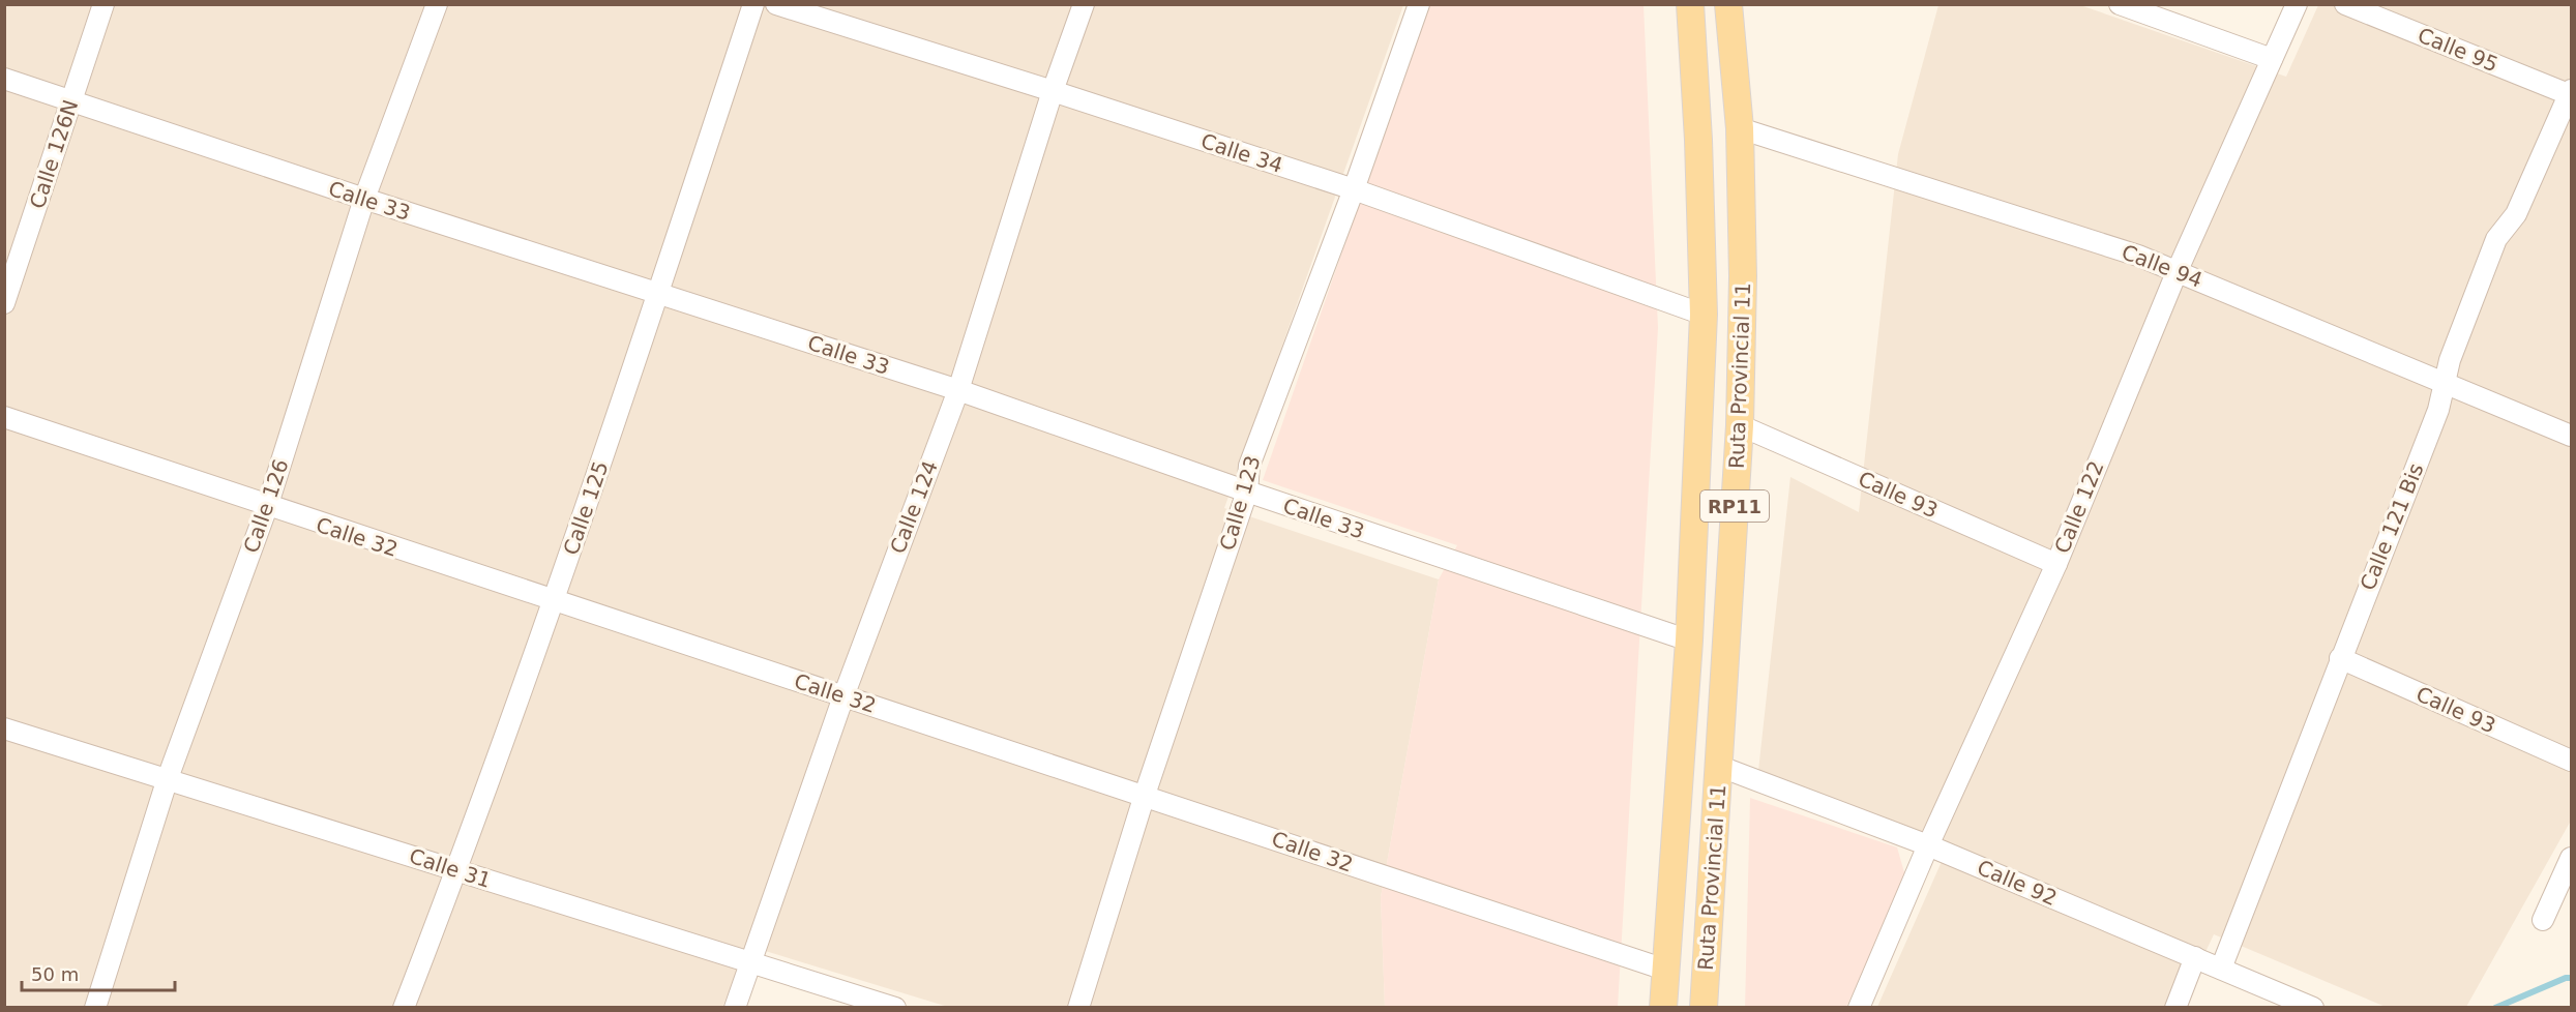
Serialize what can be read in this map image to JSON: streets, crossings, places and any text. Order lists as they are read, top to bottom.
{
  "streets": {
    "main road": ["Ruta Provincial 11", "RP11"],
    "street": [
      "Calle 95",
      "Calle 34",
      "Calle 126N",
      "Calle 33",
      "Calle 94",
      "Calle 93",
      "Calle 123",
      "Calle 126",
      "Calle 124",
      "Calle 122",
      "Calle 125",
      "Calle 121 Bis",
      "Calle 32",
      "Calle 31",
      "Calle 92"
    ]
  },
  "crossings": [
    ["Calle 95", "Calle 121 Bis"],
    ["Calle 34", "Ruta Provincial 11"],
    ["Calle 34", "Calle 123"],
    ["Calle 34", "Calle 124"],
    ["Calle 126N", "Calle 33"],
    ["Calle 33", "Ruta Provincial 11"],
    ["Calle 33", "Calle 123"],
    ["Calle 33", "Calle 126"],
    ["Calle 33", "Calle 124"],
    ["Calle 33", "Calle 125"],
    ["Calle 94", "Ruta Provincial 11"],
    ["Calle 94", "Calle 122"],
    ["Calle 94", "Calle 121 Bis"],
    ["Ruta Provincial 11", "Calle 93"],
    ["Ruta Provincial 11", "Calle 32"],
    ["Ruta Provincial 11", "Calle 92"],
    ["Calle 93", "Calle 122"],
    ["Calle 93", "Calle 121 Bis"],
    ["Calle 123", "Calle 32"],
    ["Calle 126", "Calle 32"],
    ["Calle 126", "Calle 31"],
    ["Calle 124", "Calle 32"],
    ["Calle 124", "Calle 31"],
    ["Calle 122", "Calle 92"],
    ["Calle 125", "Calle 32"],
    ["Calle 125", "Calle 31"],
    ["Calle 121 Bis", "Calle 92"]
  ],
  "scale_bar": "50 m"
}
